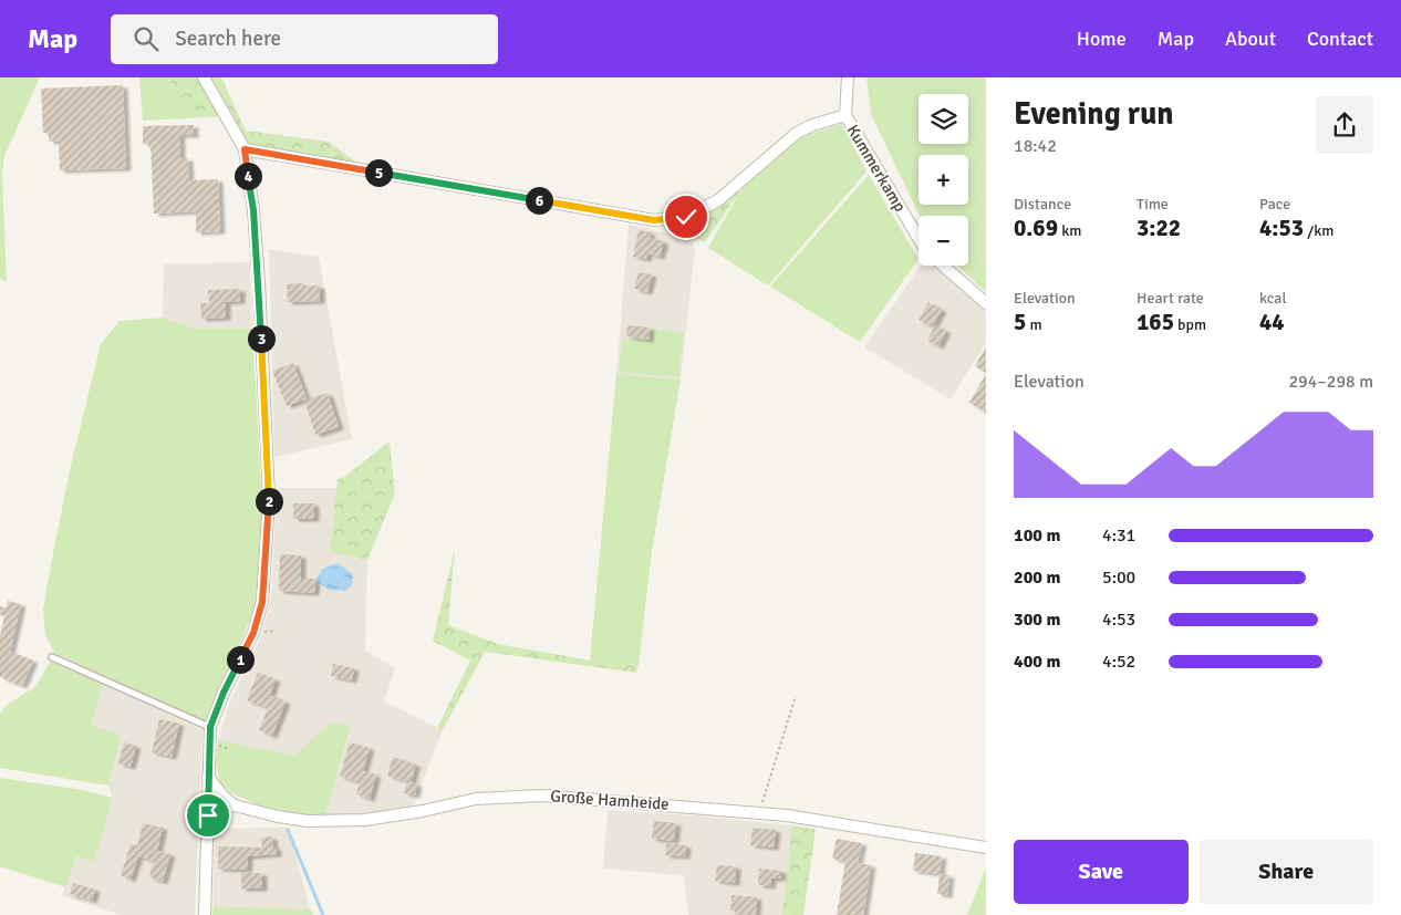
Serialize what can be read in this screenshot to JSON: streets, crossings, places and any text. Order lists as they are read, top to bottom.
{
  "streets": {
    "street": ["Kummerkamp", "Große Hamheide"]
  },
  "page": {
    "header": "Map",
    "search": "Search here",
    "nav": [
      "Home",
      "Map",
      "About",
      "Contact"
    ],
    "heading": ["Evening run", "18:42"],
    "map_buttons": ["+", "−"],
    "pins": [
      "5",
      "4",
      "6",
      "3",
      "2",
      "1"
    ],
    "stats": [
      ["Distance", "0.69 km"],
      ["Time", "3:22"],
      ["Pace", "4:53 /km"],
      ["Elevation", "5 m"],
      ["Heart rate", "165 bpm"],
      ["kcal", "44"]
    ],
    "chart": ["Elevation", "294–298 m"],
    "list": [
      {
        "name": "100 m",
        "note": "4:31"
      },
      {
        "name": "200 m",
        "note": "5:00"
      },
      {
        "name": "300 m",
        "note": "4:53"
      },
      {
        "name": "400 m",
        "note": "4:52"
      }
    ],
    "buttons": ["Save", "Share"]
  }
}
